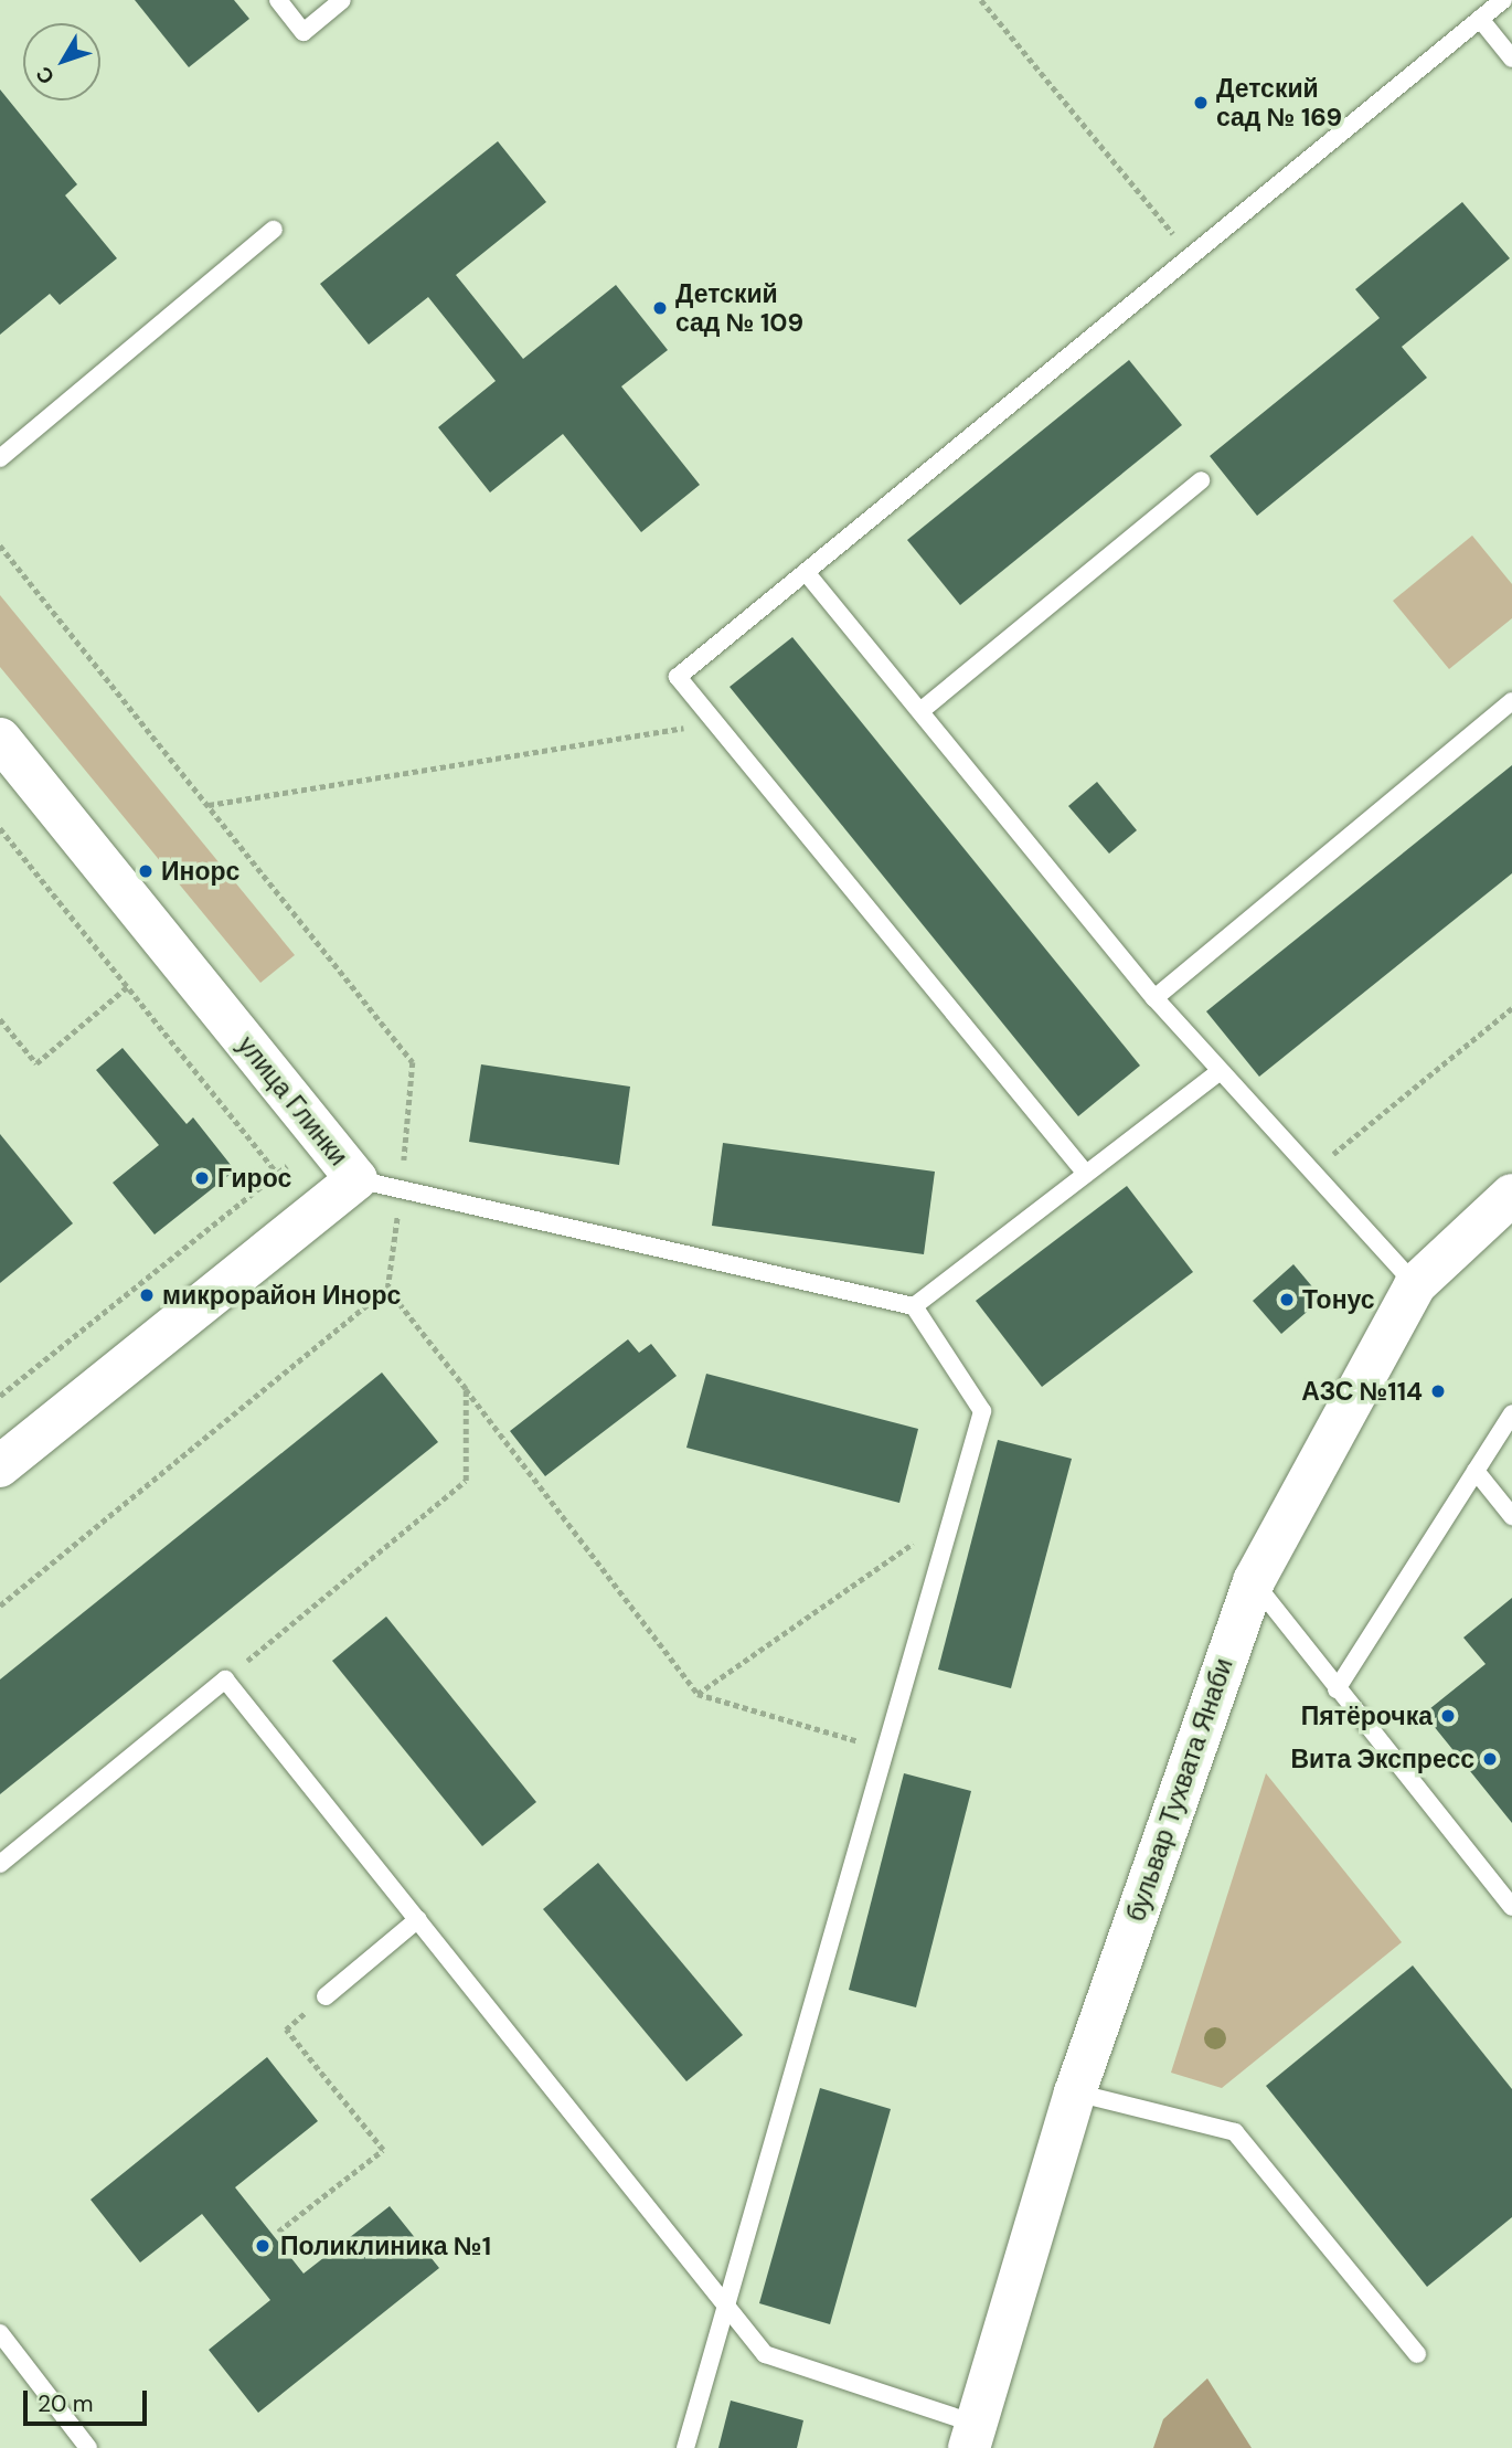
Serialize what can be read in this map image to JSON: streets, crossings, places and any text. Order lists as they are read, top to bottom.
{
  "streets": {
    "main road": ["улица Глинки", "бульвар Тухвата Янаби"]
  },
  "places": [
    "Детский сад № 169",
    "Детский сад № 109",
    "Инорс",
    "Гирос",
    "микрорайон Инорс",
    "Тонус",
    "АЗС №114",
    "Пятёрочка",
    "Вита Экспресс",
    "Поликлиника №1"
  ],
  "scale_bar": "20 m",
  "north": "bottom left"
}
